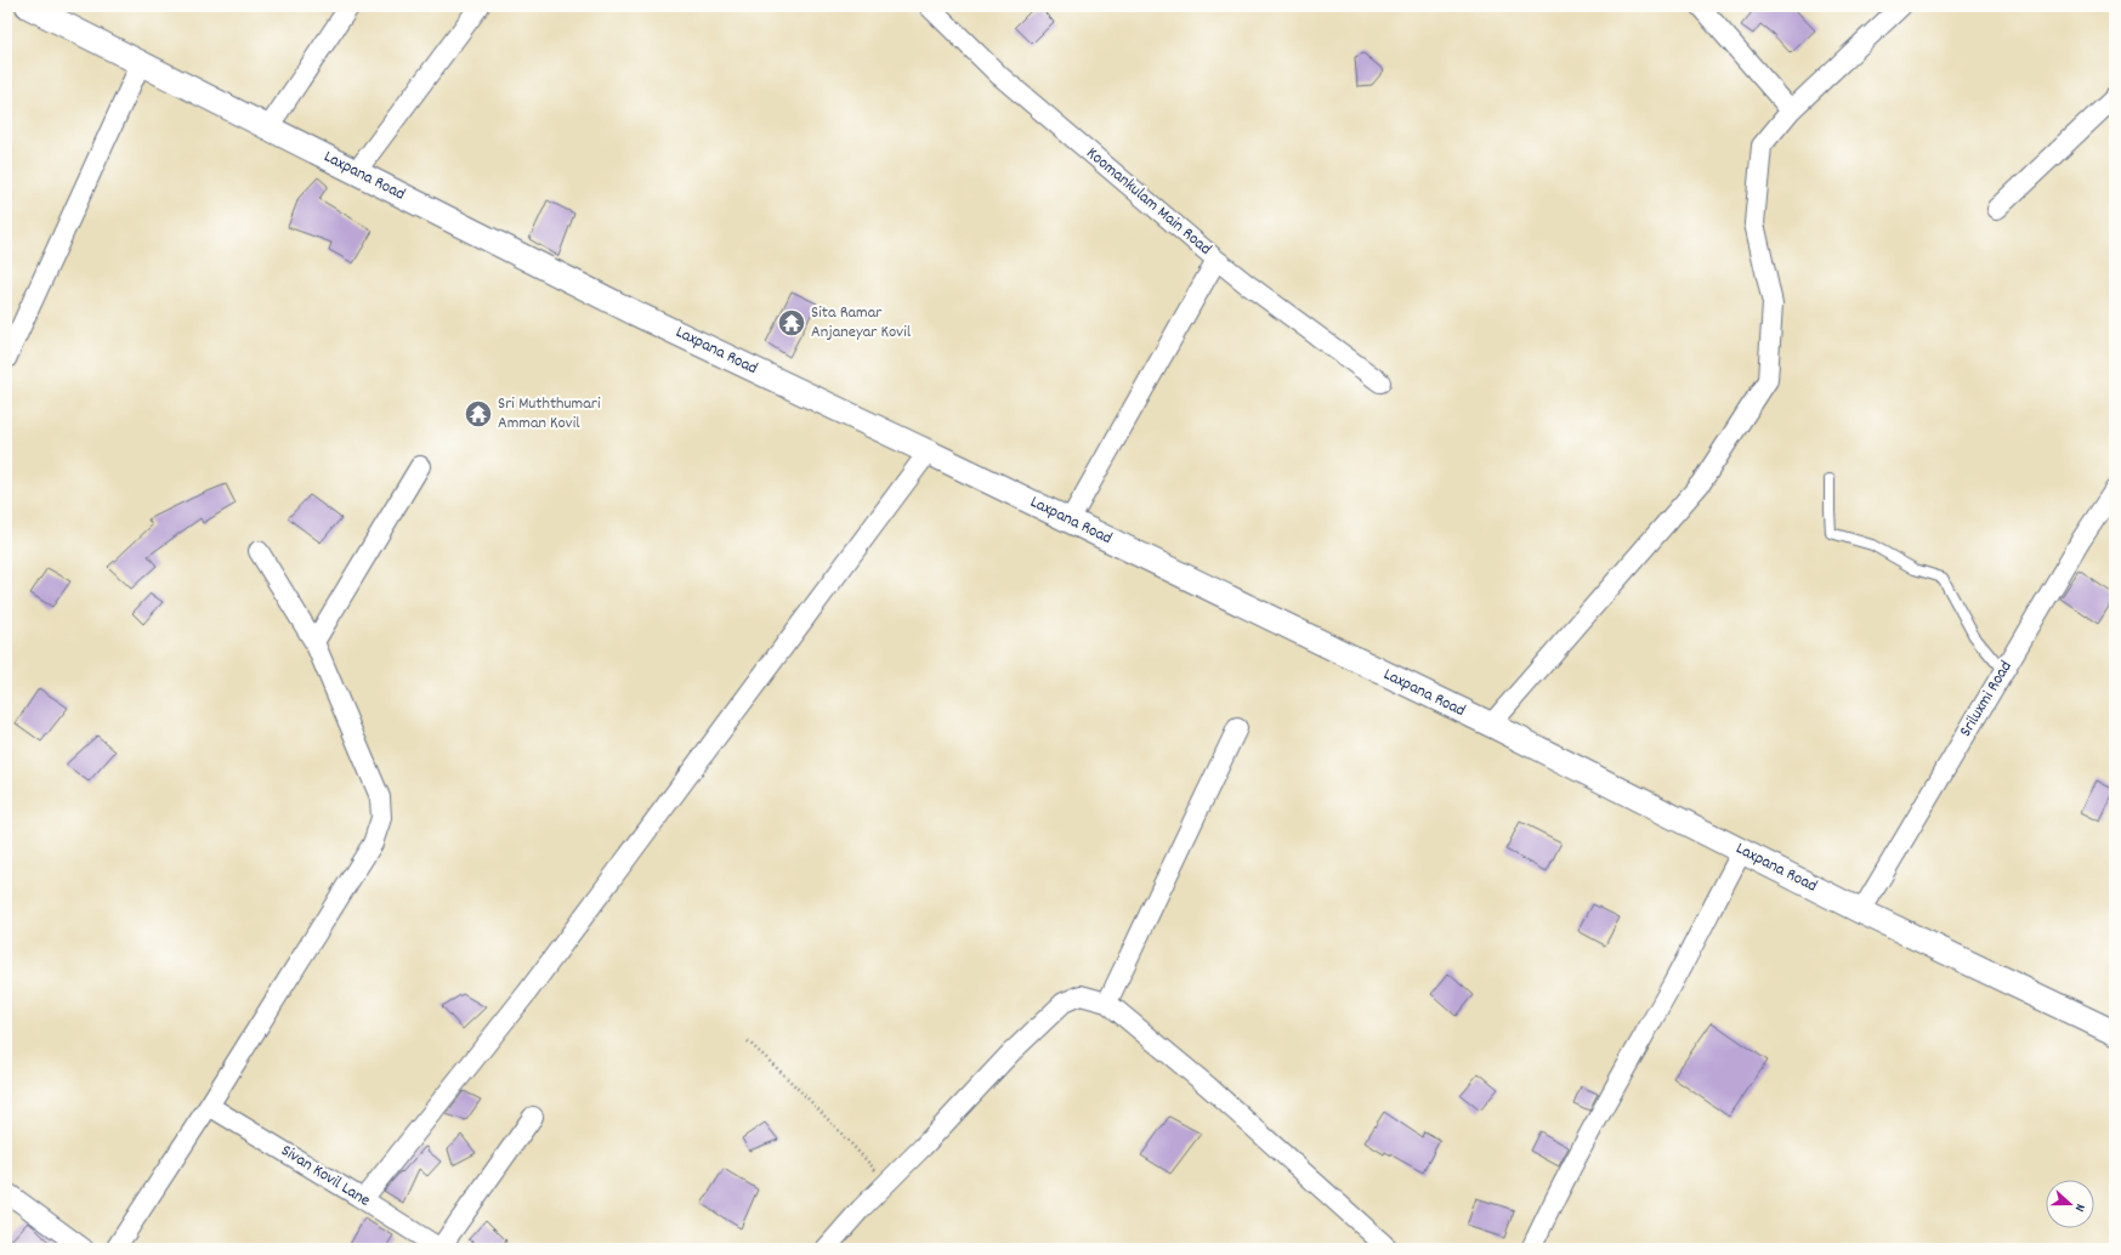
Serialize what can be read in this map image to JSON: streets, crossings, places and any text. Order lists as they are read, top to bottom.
{
  "streets": {
    "street": [
      "Laxpana Road",
      "Koomankulam Main Road",
      "Sriluxmi Road",
      "Sivan Kovil Lane"
    ]
  },
  "crossings": [
    ["Laxpana Road", "Sriluxmi Road"]
  ],
  "places": {
    "temple": ["Sita Ramar Anjaneyar Kovil", "Sri Muththumari Amman Kovil"]
  },
  "north": "right"
}
